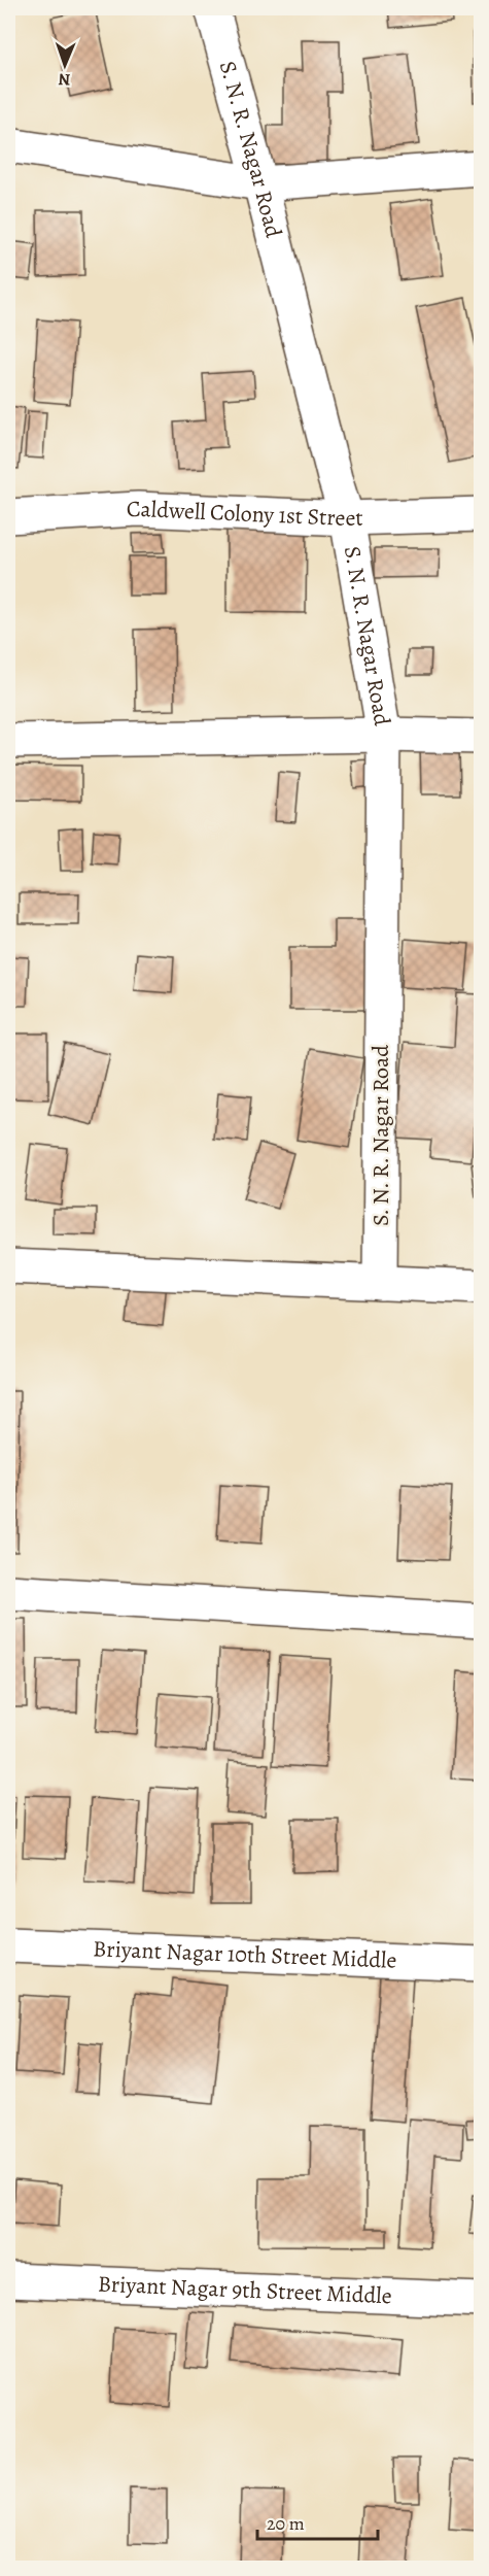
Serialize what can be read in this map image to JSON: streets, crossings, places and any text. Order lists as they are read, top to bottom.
{
  "streets": {
    "street": [
      "S. N. R. Nagar Road",
      "Caldwell Colony 1st Street",
      "Briyant Nagar 10th Street Middle",
      "Briyant Nagar 9th Street Middle"
    ]
  },
  "crossings": [
    ["S. N. R. Nagar Road", "Caldwell Colony 1st Street"]
  ],
  "scale_bar": "20 m",
  "north": "bottom"
}
